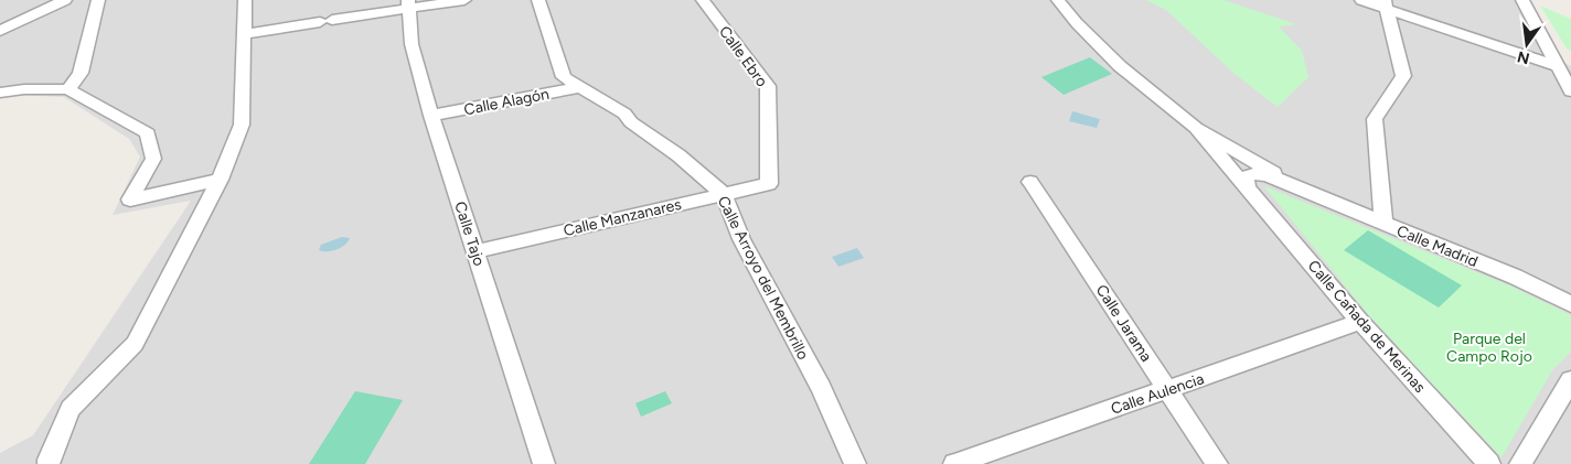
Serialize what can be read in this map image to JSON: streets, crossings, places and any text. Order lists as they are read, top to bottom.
{
  "streets": {
    "street": [
      "Calle Ebro",
      "Calle Alagón",
      "Calle Manzanares",
      "Calle Tajo",
      "Calle Madrid",
      "Calle Arroyo del Membrillo",
      "Calle Jarama",
      "Calle Cañada de Merinas",
      "Calle Aulencia"
    ]
  },
  "crossings": [
    ["Calle Ebro", "Calle Manzanares"],
    ["Calle Alagón", "Calle Tajo"],
    ["Calle Alagón", "Calle Arroyo del Membrillo"],
    ["Calle Manzanares", "Calle Tajo"],
    ["Calle Manzanares", "Calle Arroyo del Membrillo"],
    ["Calle Madrid", "Calle Cañada de Merinas"],
    ["Calle Jarama", "Calle Aulencia"],
    ["Calle Cañada de Merinas", "Calle Aulencia"]
  ],
  "parks": ["Parque del Campo Rojo"],
  "north": "bottom"
}
